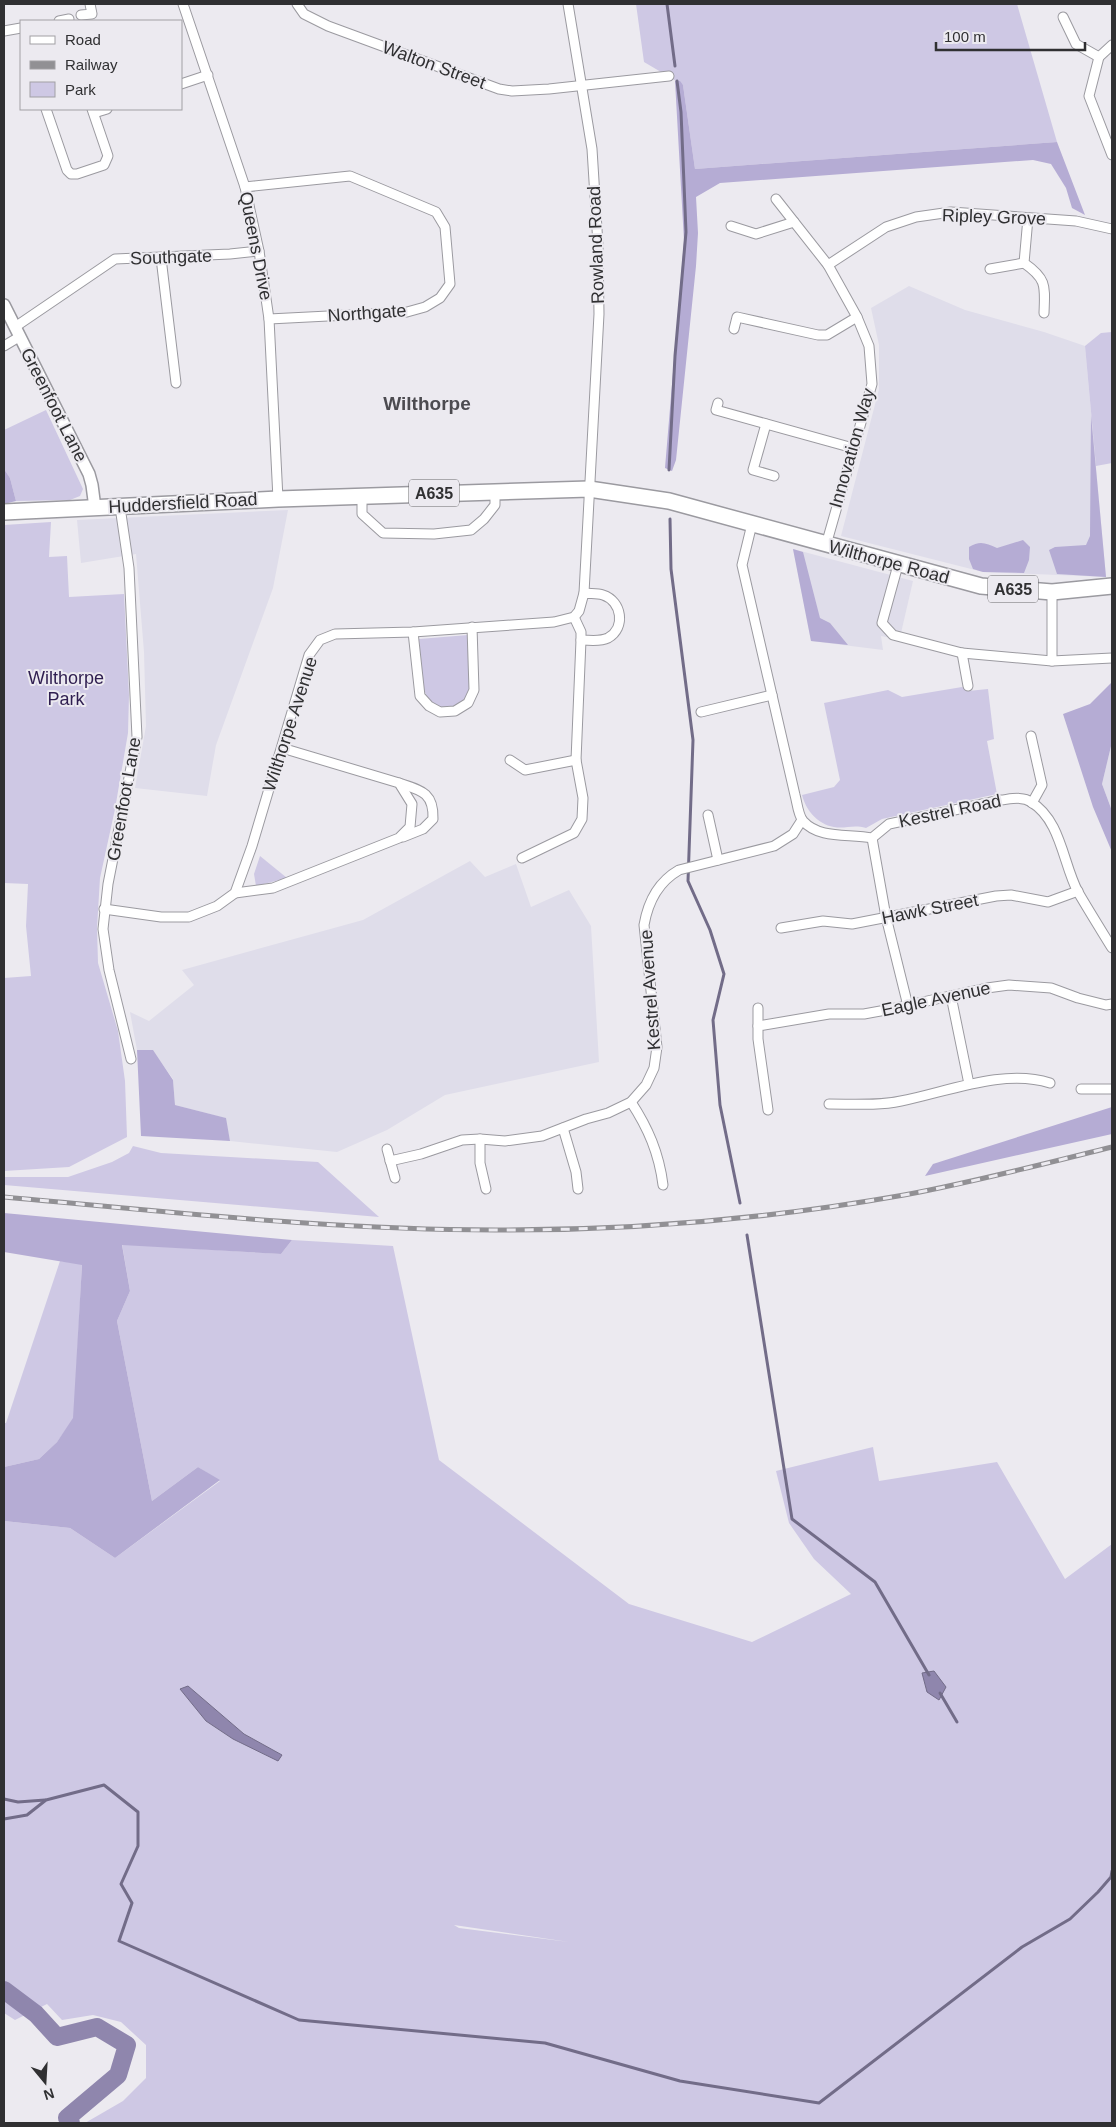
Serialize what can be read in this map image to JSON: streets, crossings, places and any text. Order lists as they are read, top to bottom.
{
  "streets": {
    "highway": ["A635", "Huddersfield Road", "Wilthorpe Road"],
    "street": [
      "Walton Street",
      "Ripley Grove",
      "Rowland Road",
      "Queens Drive",
      "Southgate",
      "Northgate",
      "Greenfoot Lane",
      "Innovation Way",
      "Wilthorpe Avenue",
      "Kestrel Road",
      "Hawk Street",
      "Kestrel Avenue",
      "Eagle Avenue"
    ]
  },
  "crossings": [
    ["Walton Street", "Rowland Road"],
    ["Ripley Grove", "Innovation Way"],
    ["Rowland Road", "Huddersfield Road"],
    ["Queens Drive", "Southgate"],
    ["Queens Drive", "Northgate"],
    ["Queens Drive", "Huddersfield Road"],
    ["Southgate", "Greenfoot Lane"],
    ["Greenfoot Lane", "Huddersfield Road"],
    ["Innovation Way", "Wilthorpe Road"],
    ["Huddersfield Road", "Wilthorpe Road"]
  ],
  "districts": ["Wilthorpe"],
  "parks": ["Wilthorpe Park"],
  "legend": ["Road", "Railway", "Park"],
  "scale_bar": "100 m",
  "north": "bottom"
}
